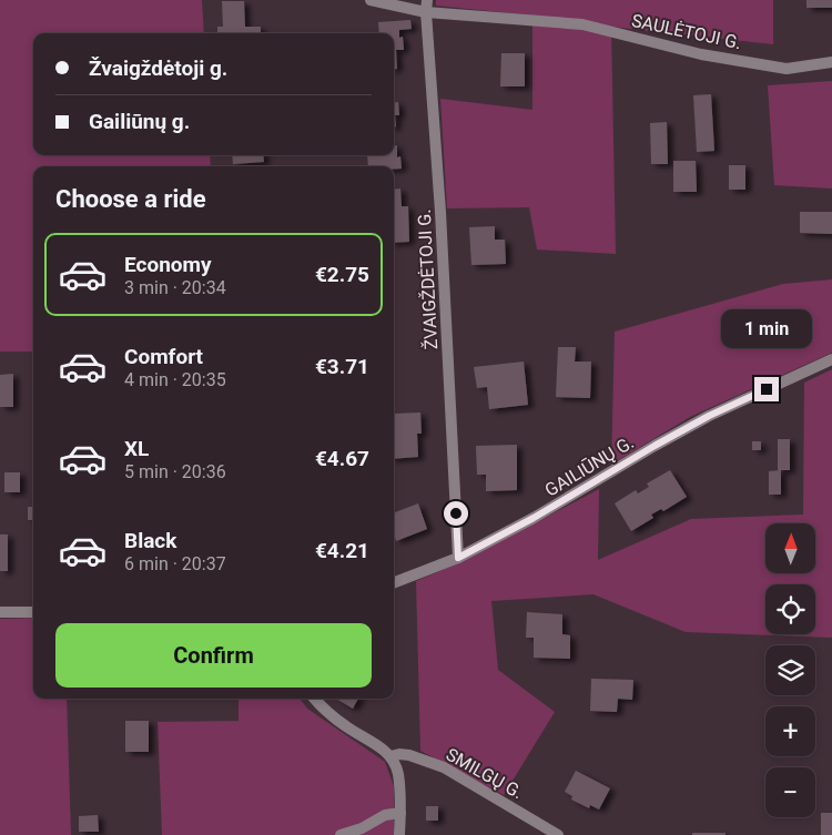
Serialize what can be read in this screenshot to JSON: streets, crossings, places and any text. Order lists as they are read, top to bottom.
{
  "streets": {
    "street": [
      "SAULĖTOJI G.",
      "ŽVAIGŽDĖTOJI G.",
      "GAILIŪNŲ G.",
      "SMILGŲ G."
    ]
  },
  "crossings": [
    ["SAULĖTOJI G.", "ŽVAIGŽDĖTOJI G."],
    ["ŽVAIGŽDĖTOJI G.", "GAILIŪNŲ G."]
  ],
  "north": "top",
  "page": {
    "banner": ["Žvaigždėtoji g.", "Gailiūnų g."],
    "heading": "Choose a ride",
    "list": [
      {
        "name": "Economy",
        "note": "3 min · 20:34",
        "value": "€2.75"
      },
      {
        "name": "Comfort",
        "note": "4 min · 20:35",
        "value": "€3.71"
      },
      {
        "name": "XL",
        "note": "5 min · 20:36",
        "value": "€4.67"
      },
      {
        "name": "Black",
        "note": "6 min · 20:37",
        "value": "€4.21"
      }
    ],
    "bubble": "1 min",
    "map_buttons": ["+", "−"],
    "buttons": "Confirm"
  }
}
